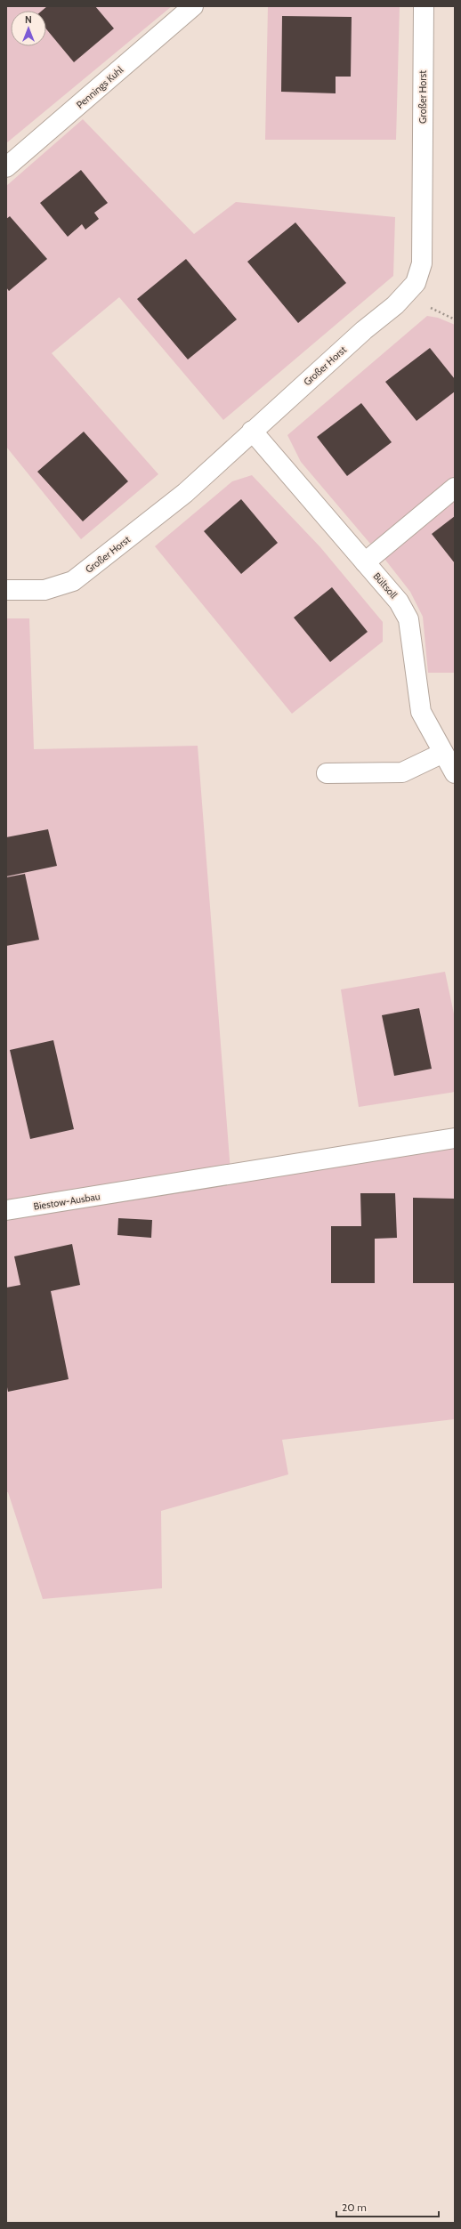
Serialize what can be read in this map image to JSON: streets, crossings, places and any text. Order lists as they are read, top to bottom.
{
  "streets": {
    "street": [
      "Pennings Kuhl",
      "Großer Horst",
      "Bültsoll",
      "Biestow-Ausbau"
    ]
  },
  "crossings": [
    ["Großer Horst", "Bültsoll"]
  ],
  "scale_bar": "20 m",
  "north": "top"
}
